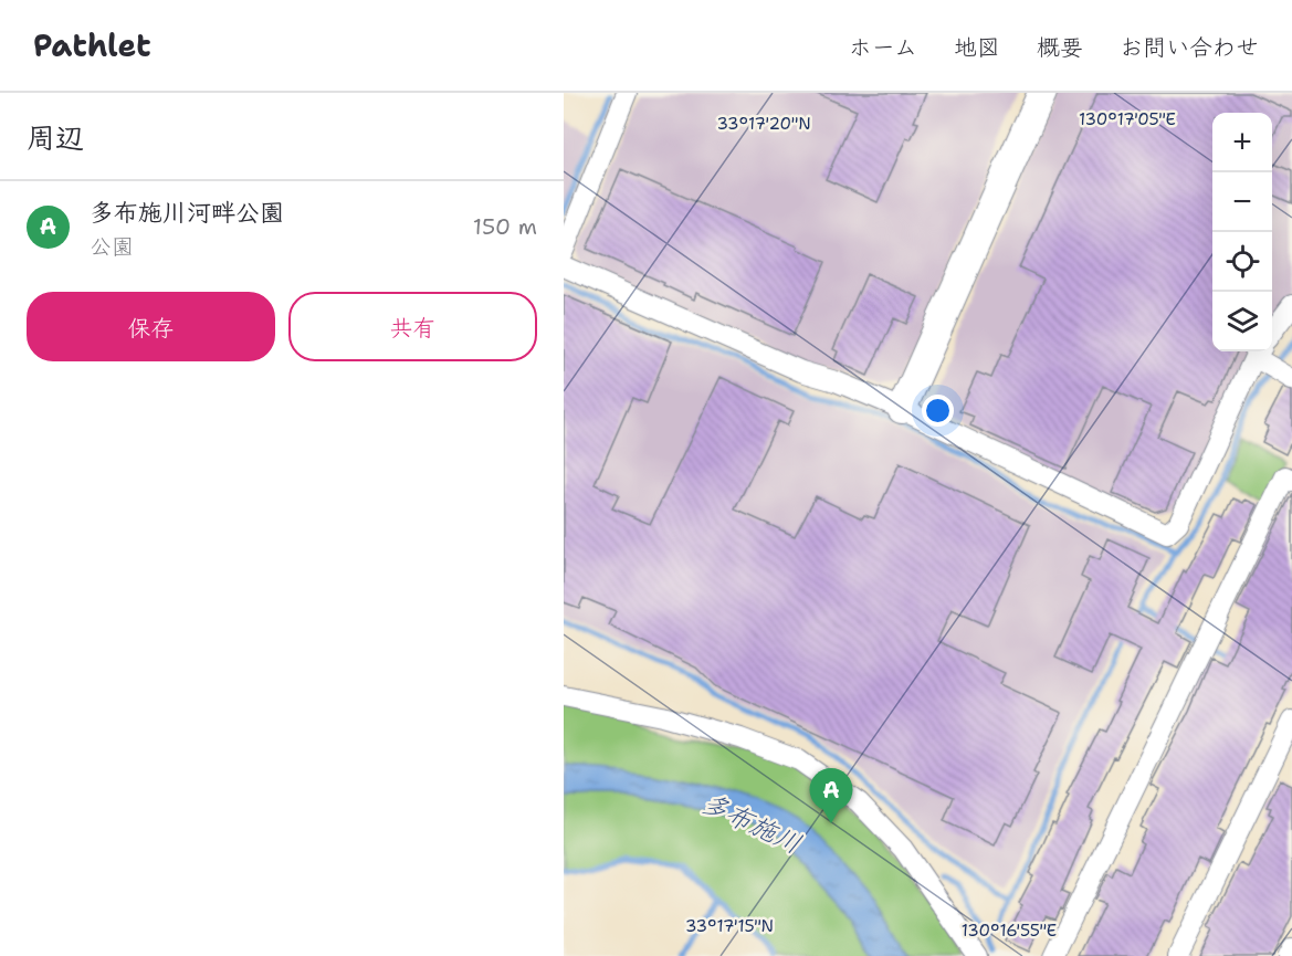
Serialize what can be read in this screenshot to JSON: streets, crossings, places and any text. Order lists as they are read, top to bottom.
{
  "water": ["多布施川"],
  "page": {
    "header": "Pathlet",
    "nav": [
      "ホーム",
      "地図",
      "概要",
      "お問い合わせ"
    ],
    "heading": "周辺",
    "map_buttons": ["+", "−"],
    "list": [
      {
        "mark": "A",
        "name": "多布施川河畔公園",
        "note": "公園",
        "value": "150 m"
      }
    ],
    "buttons": ["保存", "共有"],
    "pins": "A"
  },
  "coordinates": [
    "130°17'05\"E",
    "33°17'20\"N",
    "33°17'15\"N",
    "130°16'55\"E"
  ]
}
